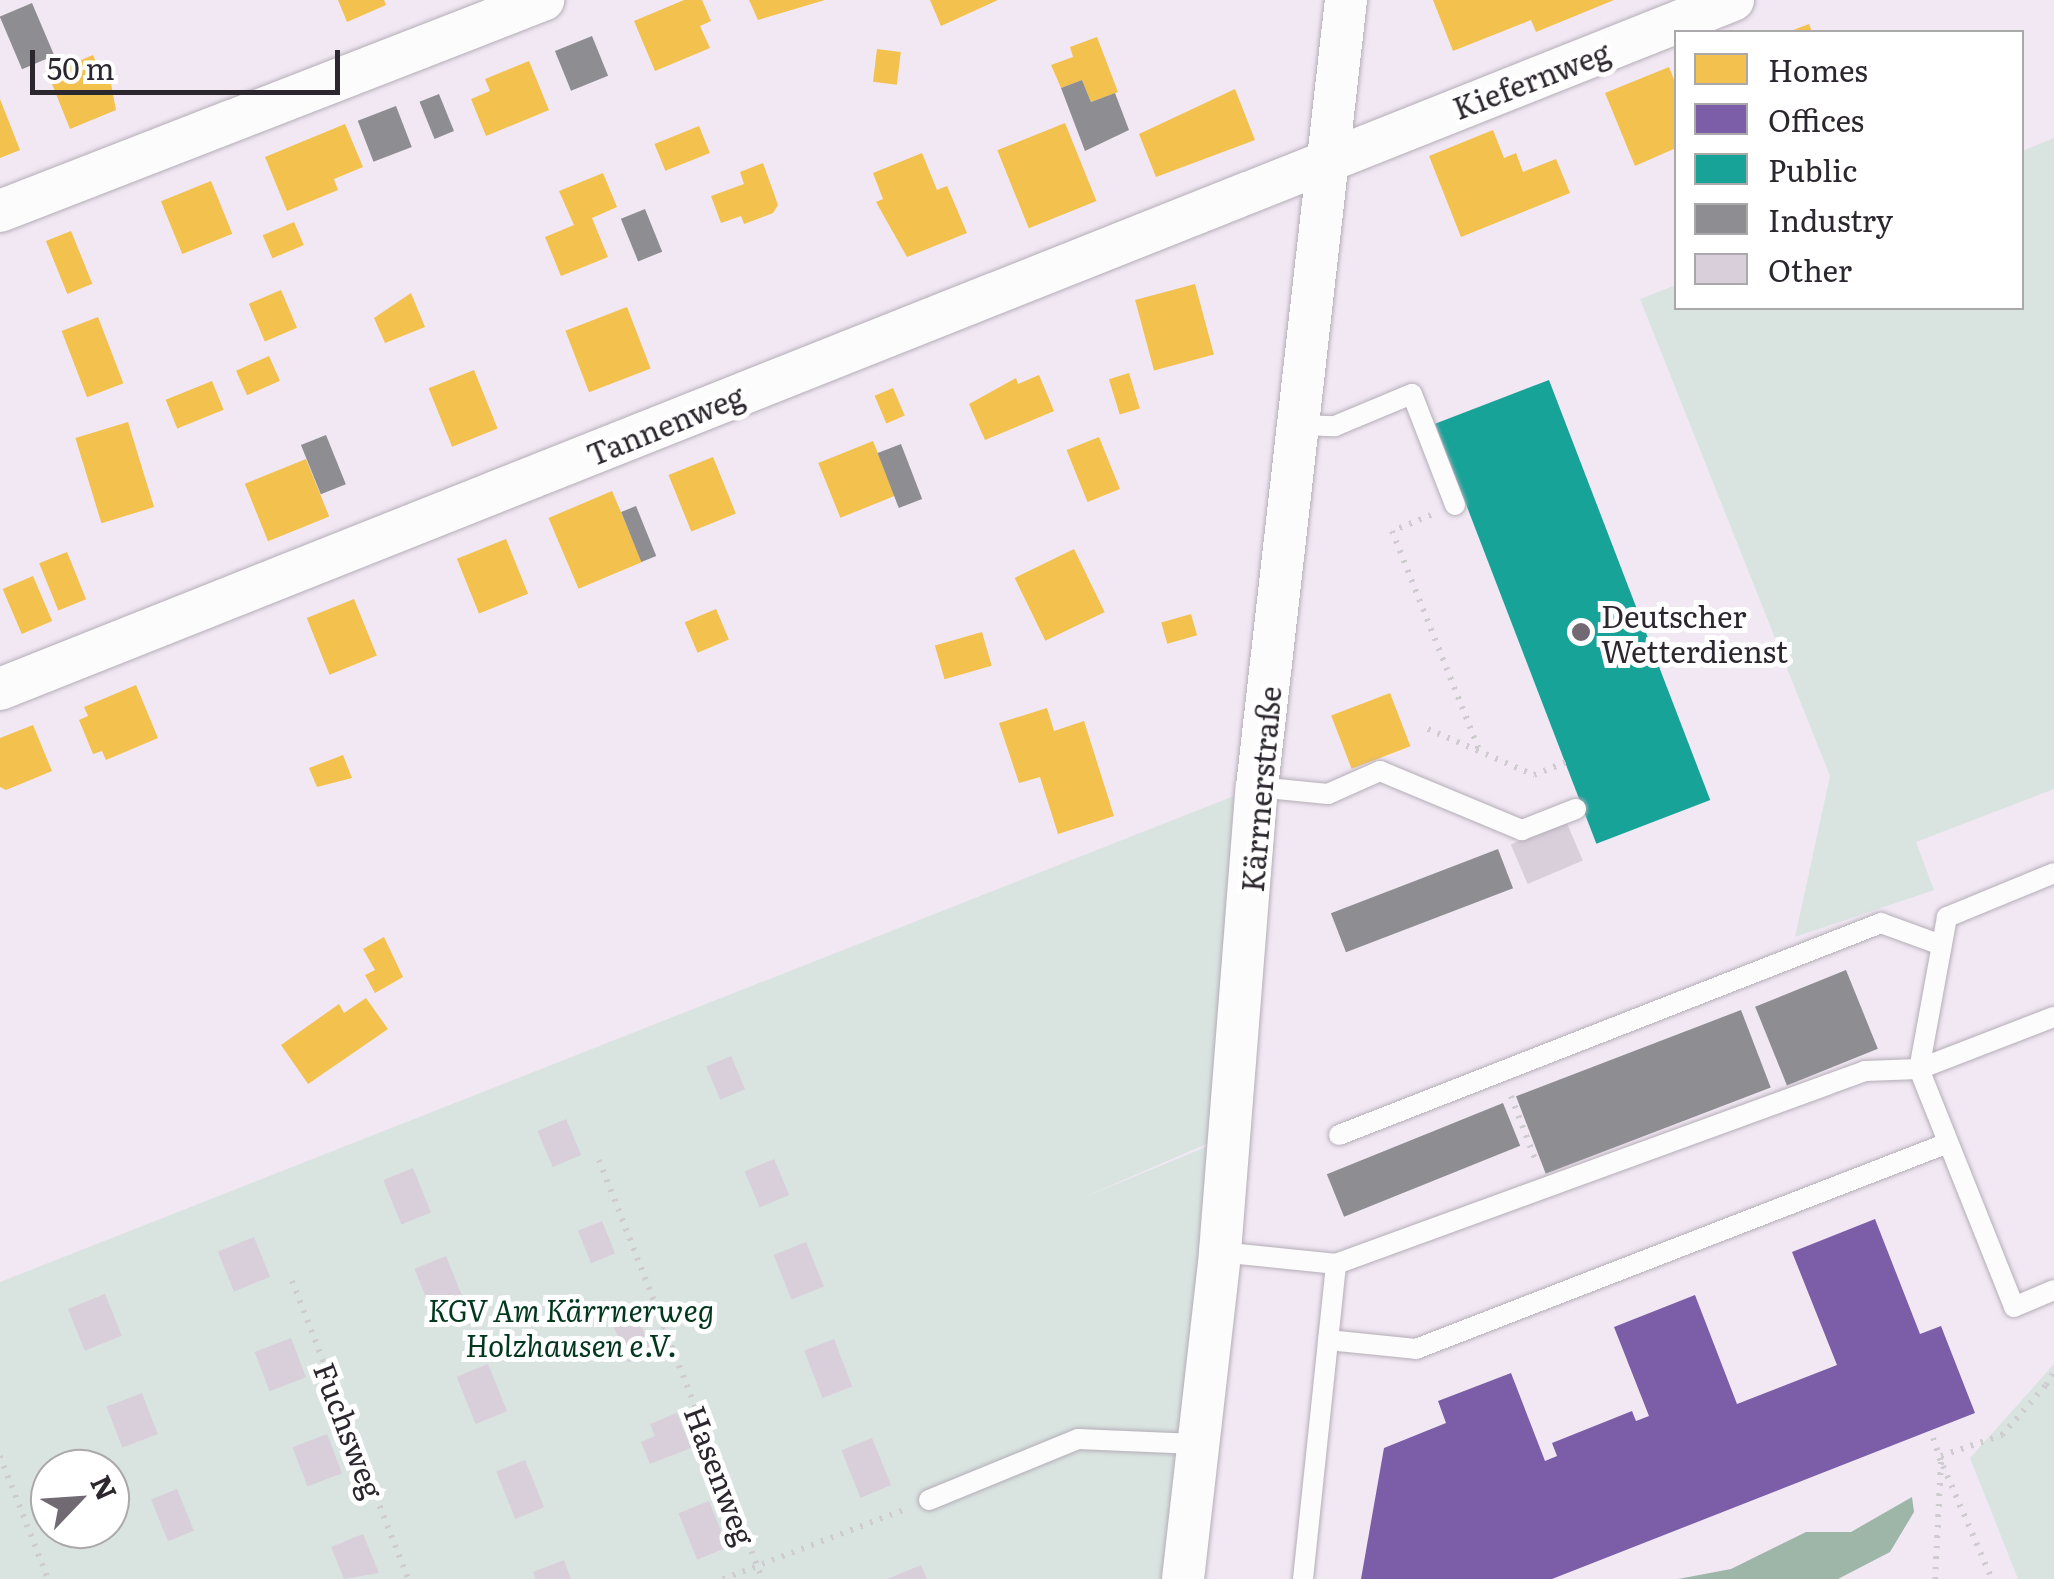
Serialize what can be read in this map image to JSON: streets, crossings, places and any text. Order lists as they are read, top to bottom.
{
  "streets": {
    "street": ["Kiefernweg", "Tannenweg", "Kärrnerstraße"],
    "path": ["Fuchsweg", "Hasenweg"]
  },
  "crossings": [
    ["Kiefernweg", "Tannenweg"],
    ["Kiefernweg", "Kärrnerstraße"],
    ["Tannenweg", "Kärrnerstraße"]
  ],
  "parks": ["KGV Am Kärrnerweg Holzhausen e.V."],
  "places": ["Deutscher Wetterdienst"],
  "legend": [
    "Homes",
    "Offices",
    "Public",
    "Industry",
    "Other"
  ],
  "scale_bar": "50 m",
  "north": "top right"
}
